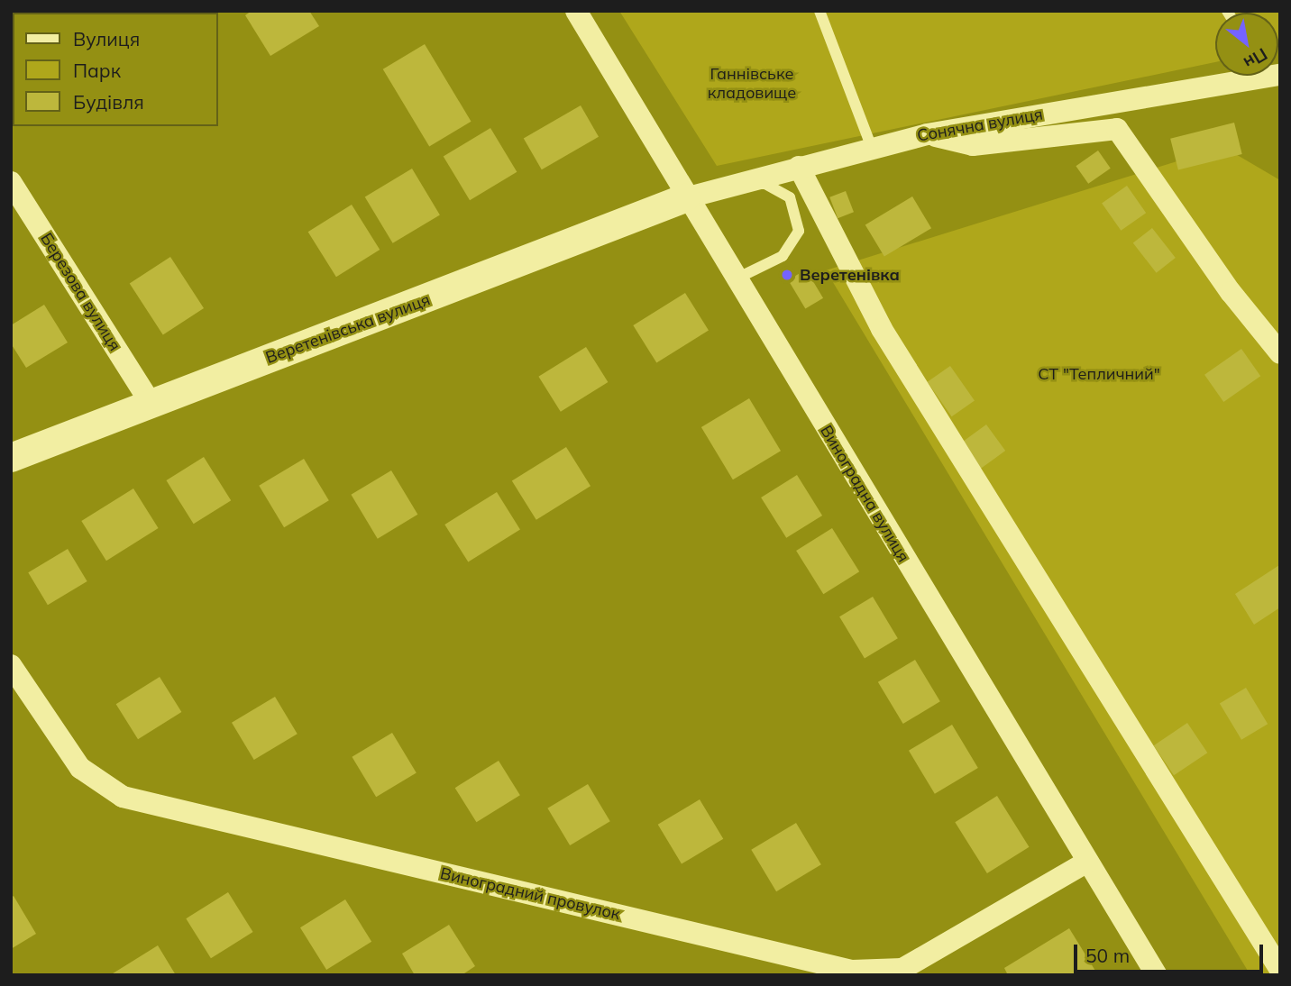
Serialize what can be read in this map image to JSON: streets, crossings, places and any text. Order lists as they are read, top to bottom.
{
  "streets": {
    "street": [
      "Сонячна вулиця",
      "Березова вулиця",
      "Веретенівська вулиця",
      "Виноградна вулиця",
      "Виноградний провулок"
    ]
  },
  "crossings": [
    ["Сонячна вулиця", "Веретенівська вулиця"],
    ["Сонячна вулиця", "Виноградна вулиця"],
    ["Березова вулиця", "Веретенівська вулиця"],
    ["Веретенівська вулиця", "Виноградна вулиця"],
    ["Виноградна вулиця", "Виноградний провулок"]
  ],
  "parks": ["Ганнівське кладовище", "СТ \"Тепличний\""],
  "places": ["Веретенівка"],
  "legend": ["Вулиця", "Парк", "Будівля"],
  "scale_bar": "50 m",
  "north": "bottom right"
}
